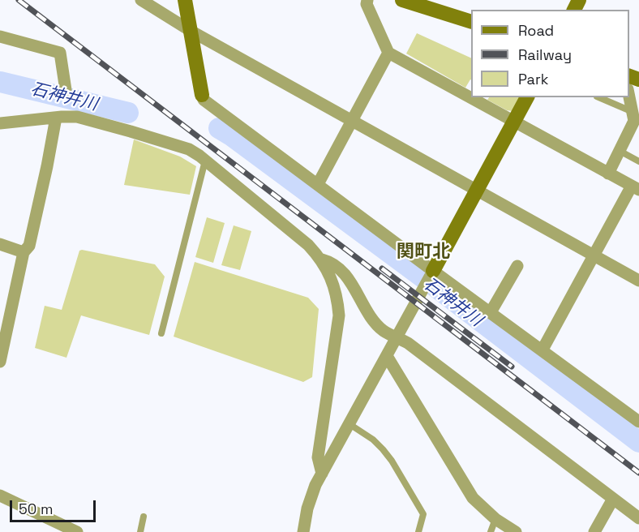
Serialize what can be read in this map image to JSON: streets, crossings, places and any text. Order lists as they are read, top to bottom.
{
  "districts": ["関町北"],
  "water": ["石神井川"],
  "legend": ["Road", "Railway", "Park"],
  "scale_bar": "50 m"
}
